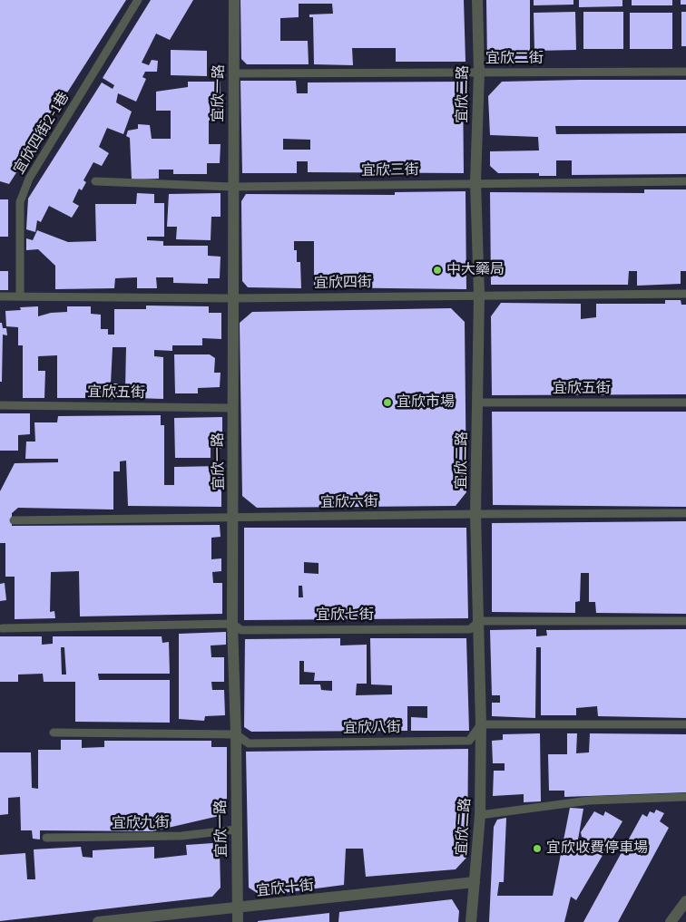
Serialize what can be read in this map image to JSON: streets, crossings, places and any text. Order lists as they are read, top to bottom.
{
  "streets": {
    "street": ["宜欣一路", "宜欣二路", "宜欣十街"],
    "lane": [
      "宜欣二街",
      "宜欣四街2-1巷",
      "宜欣三街",
      "宜欣四街",
      "宜欣五街",
      "宜欣六街",
      "宜欣七街",
      "宜欣八街",
      "宜欣九街"
    ]
  },
  "crossings": [
    ["宜欣二街", "宜欣一路"],
    ["宜欣二街", "宜欣二路"],
    ["宜欣一路", "宜欣三街"],
    ["宜欣一路", "宜欣四街"],
    ["宜欣一路", "宜欣五街"],
    ["宜欣一路", "宜欣六街"],
    ["宜欣一路", "宜欣七街"],
    ["宜欣一路", "宜欣八街"],
    ["宜欣一路", "宜欣九街"],
    ["宜欣一路", "宜欣十街"],
    ["宜欣二路", "宜欣三街"],
    ["宜欣二路", "宜欣四街"],
    ["宜欣二路", "宜欣五街"],
    ["宜欣二路", "宜欣六街"],
    ["宜欣二路", "宜欣七街"],
    ["宜欣二路", "宜欣八街"],
    ["宜欣二路", "宜欣十街"],
    ["宜欣四街2-1巷", "宜欣四街"]
  ],
  "places": ["中大藥局", "宜欣市場", "宜欣收費停車場"]
}
